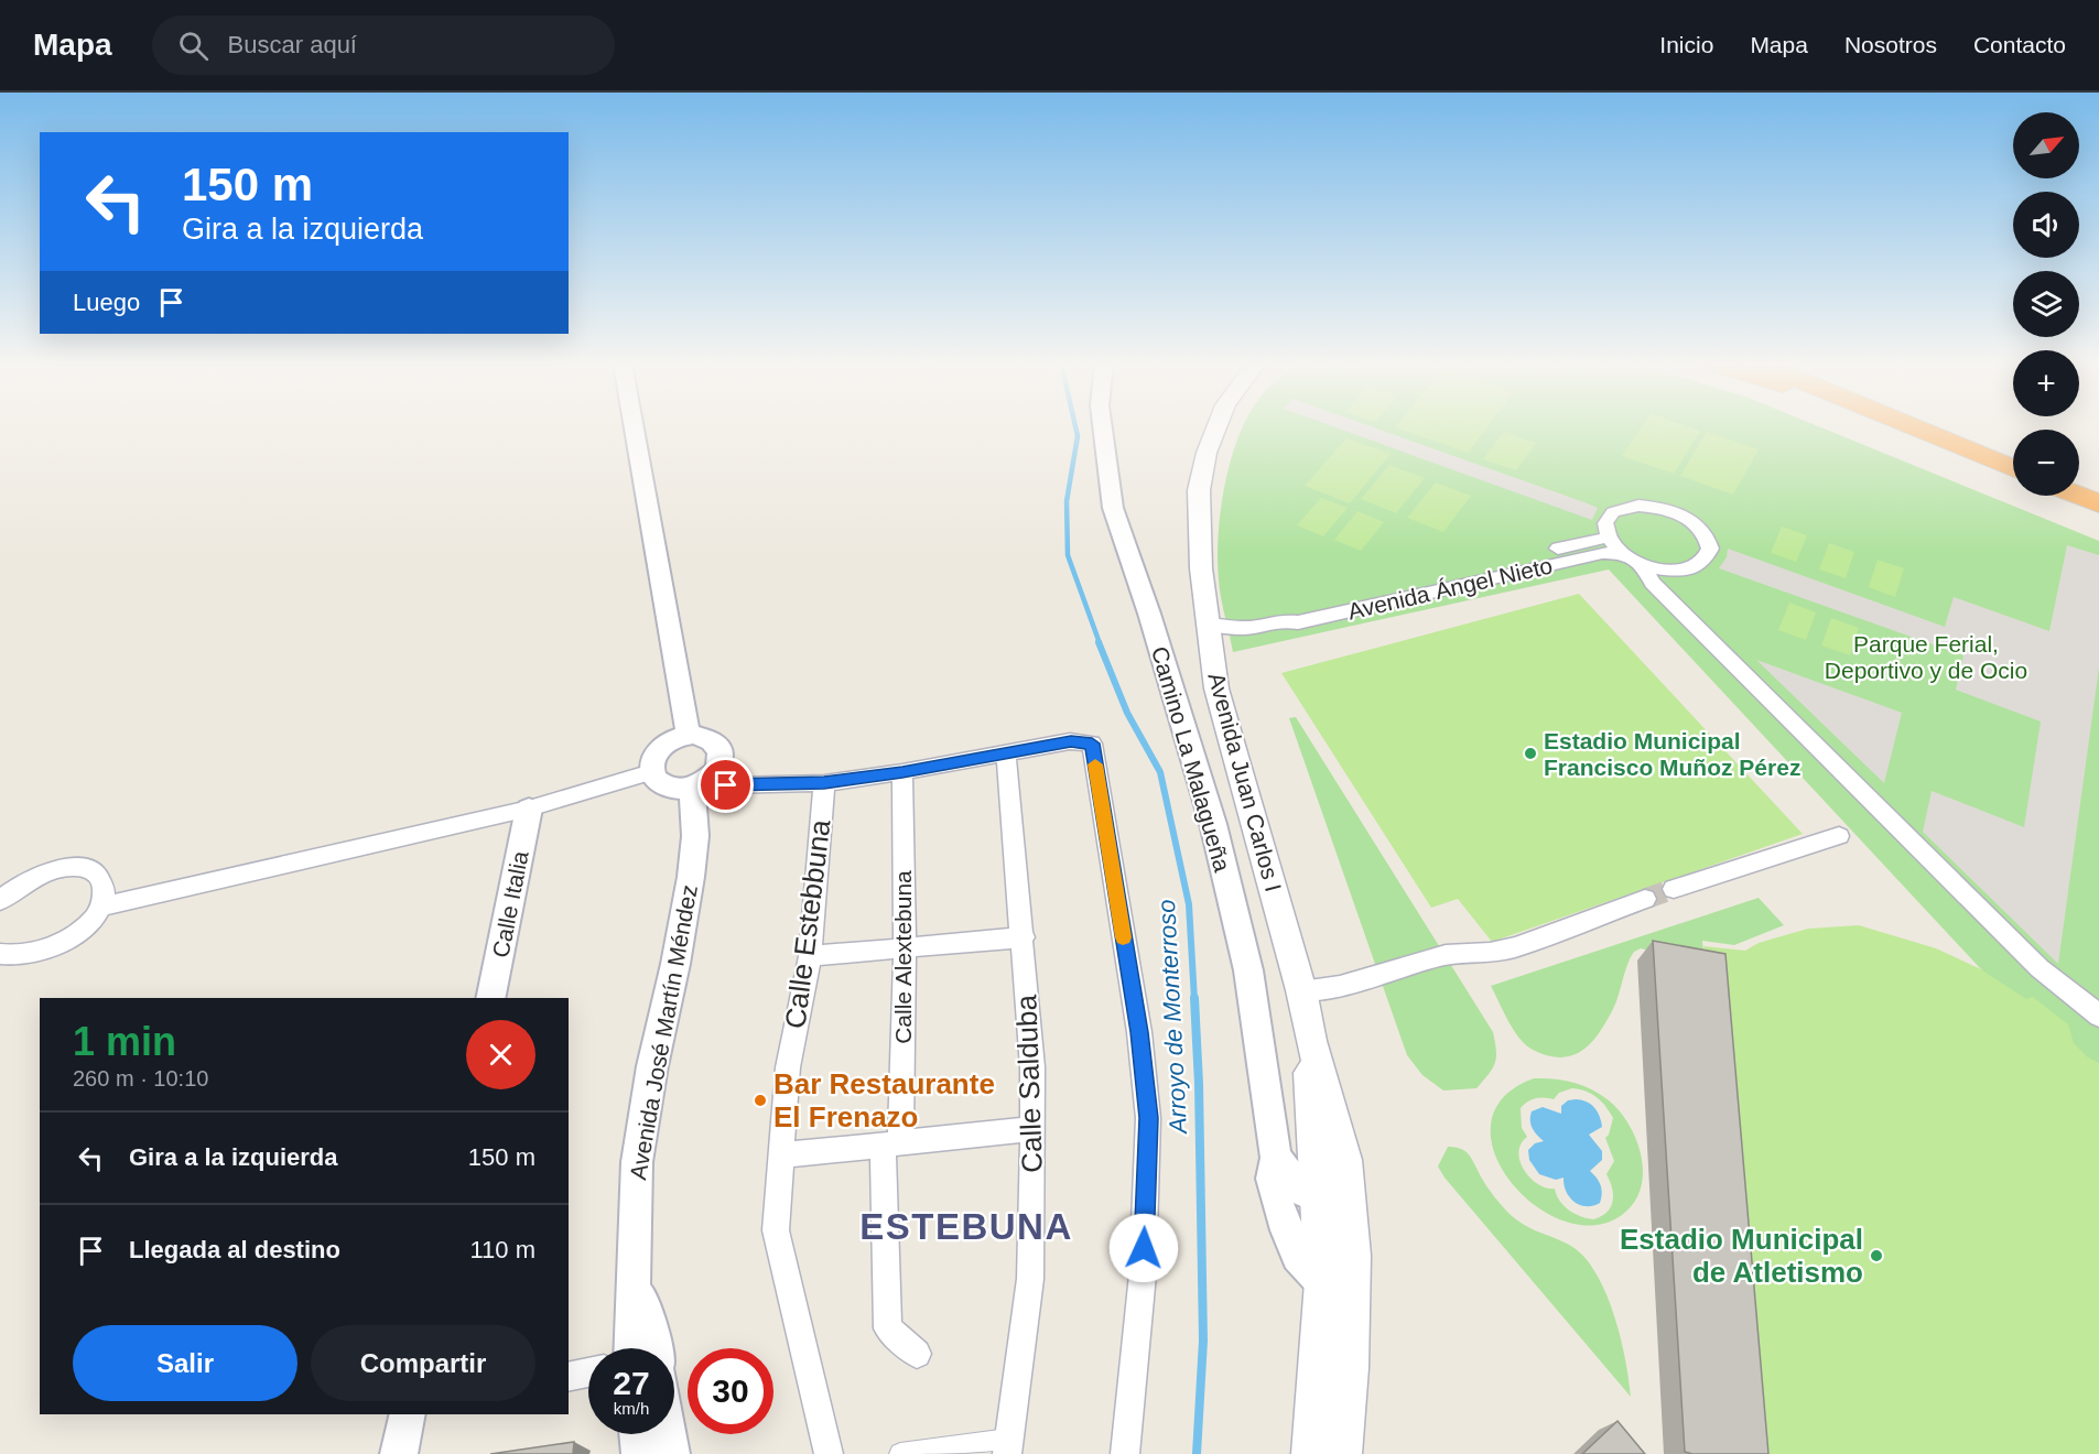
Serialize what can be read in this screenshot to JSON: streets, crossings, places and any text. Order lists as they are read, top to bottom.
{
  "streets": {
    "main road": ["Avenida Juan Carlos I"],
    "street": [
      "Avenida Ángel Nieto",
      "Camino La Malagueña",
      "Calle Italia",
      "Calle Estebbuna",
      "Calle Alextebuna",
      "Avenida José Martín Méndez",
      "Calle Salduba"
    ]
  },
  "crossings": [
    ["Avenida Ángel Nieto", "Avenida Juan Carlos I"],
    ["Camino La Malagueña", "Avenida Juan Carlos I"]
  ],
  "districts": ["ESTEBUNA"],
  "water": ["Arroyo de Monterroso"],
  "parks": ["Parque Ferial, Deportivo y de Ocio"],
  "places": ["Estadio Municipal Francisco Muñoz Pérez", "Bar Restaurante El Frenazo", "Estadio Municipal de Atletismo"],
  "north": "top right",
  "page": {
    "header": "Mapa",
    "search": "Buscar aquí",
    "nav": [
      "Inicio",
      "Mapa",
      "Nosotros",
      "Contacto"
    ],
    "map_buttons": ["+", "−"],
    "turn": ["150 m", "Gira a la izquierda"],
    "then": "Luego",
    "heading": ["1 min", "260 m · 10:10"],
    "list": [
      {
        "name": "Gira a la izquierda",
        "value": "150 m"
      },
      {
        "name": "Llegada al destino",
        "value": "110 m"
      }
    ],
    "buttons": ["Salir", "Compartir"],
    "speed": "27 km/h",
    "limit": "30"
  }
}
